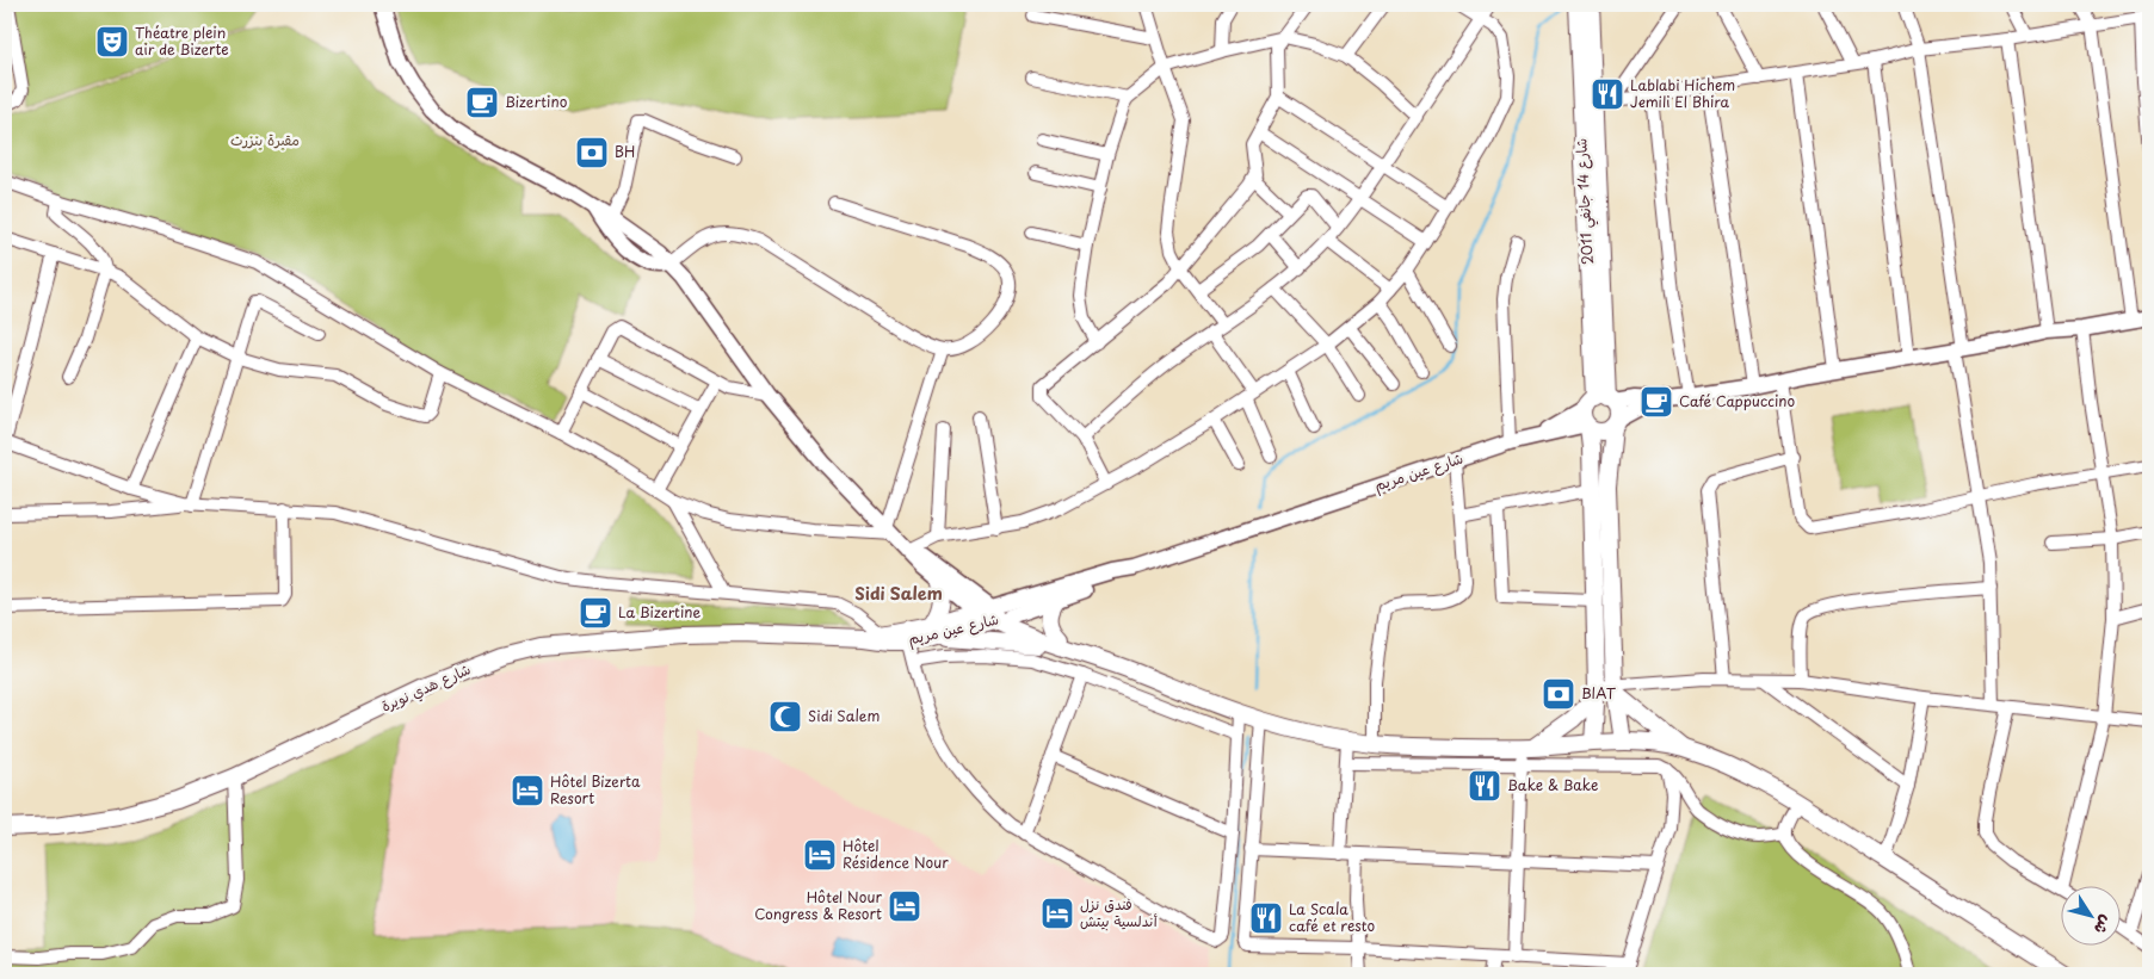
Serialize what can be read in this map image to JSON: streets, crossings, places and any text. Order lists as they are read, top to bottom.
{
  "streets": {
    "main road": ["شارع 14 جانفي 2011", "شارع عين مريم", "شارع هدي نويرة"]
  },
  "crossings": [
    ["شارع 14 جانفي 2011", "شارع عين مريم"],
    ["شارع عين مريم", "شارع هدي نويرة"]
  ],
  "districts": ["Sidi Salem"],
  "parks": ["مقبرة بنزرت"],
  "places": {
    "theatre": ["Théatre plein air de Bizerte"],
    "restaurant": ["Lablabi Hichem Jemili El Bhira", "Bake & Bake", "La Scala café et resto"],
    "cafe": ["Bizertino", "Café Cappuccino", "La Bizertine"],
    "bank": ["BH", "BIAT"],
    "mosque": ["Sidi Salem"],
    "hotel": [
      "Hôtel Bizerta Resort",
      "Hôtel Résidence Nour",
      "Hôtel Nour Congress & Resort",
      "فندق نزل أندلسية بيتش"
    ]
  },
  "north": "bottom right"
}
